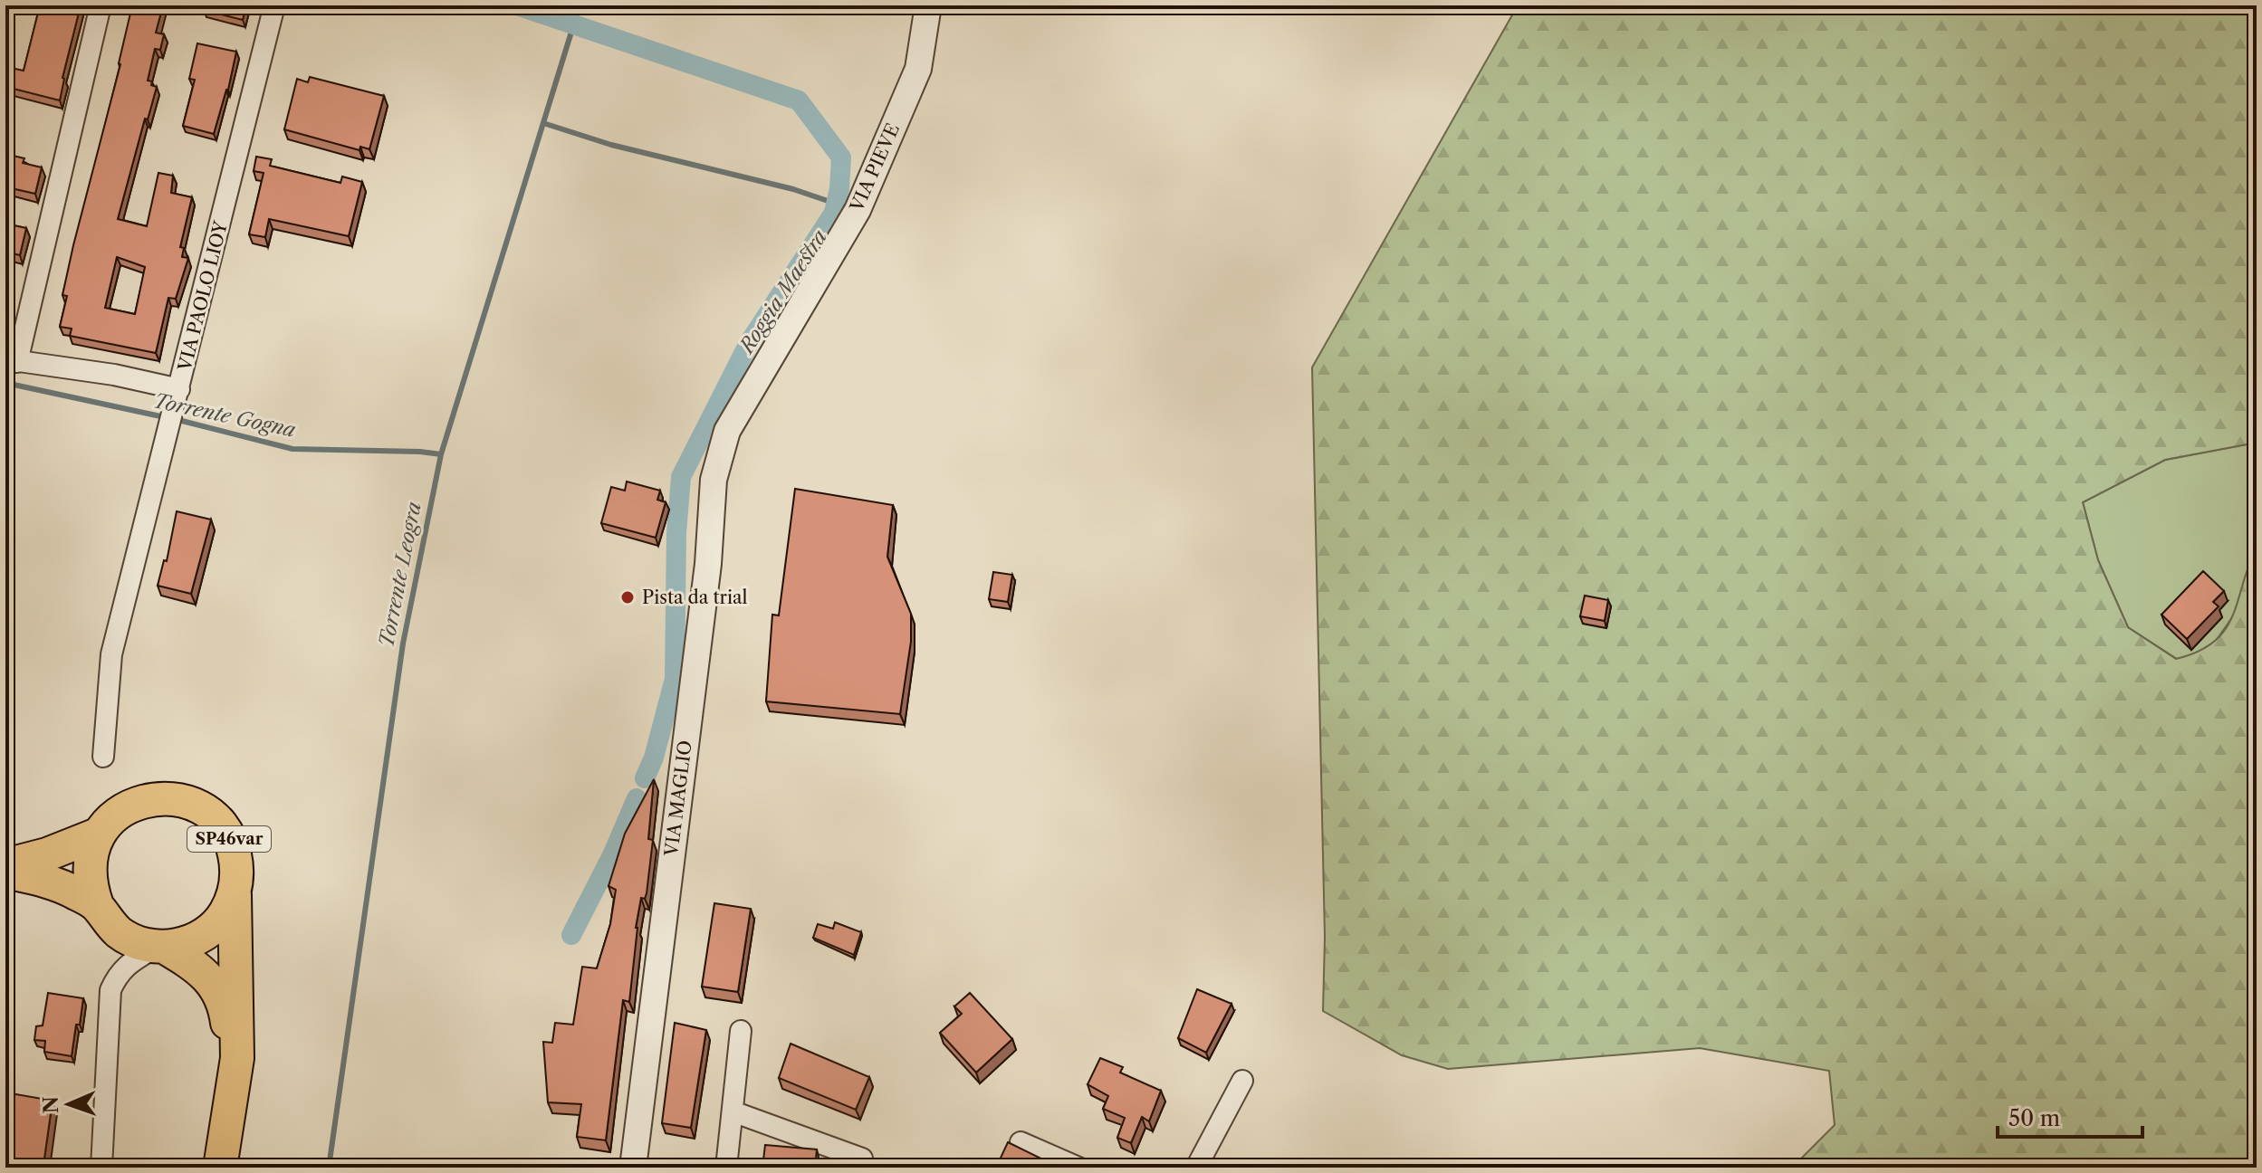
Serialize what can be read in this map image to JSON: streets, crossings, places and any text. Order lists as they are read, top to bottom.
{
  "streets": {
    "main road": ["SP46var"],
    "street": ["VIA PIEVE", "VIA PAOLO LIOY", "VIA MAGLIO"]
  },
  "crossings": [
    ["VIA PIEVE", "VIA MAGLIO"]
  ],
  "water": ["Roggia Maestra", "Torrente Gogna", "Torrente Leogra"],
  "places": ["Pista da trial"],
  "scale_bar": "50 m",
  "north": "left"
}
